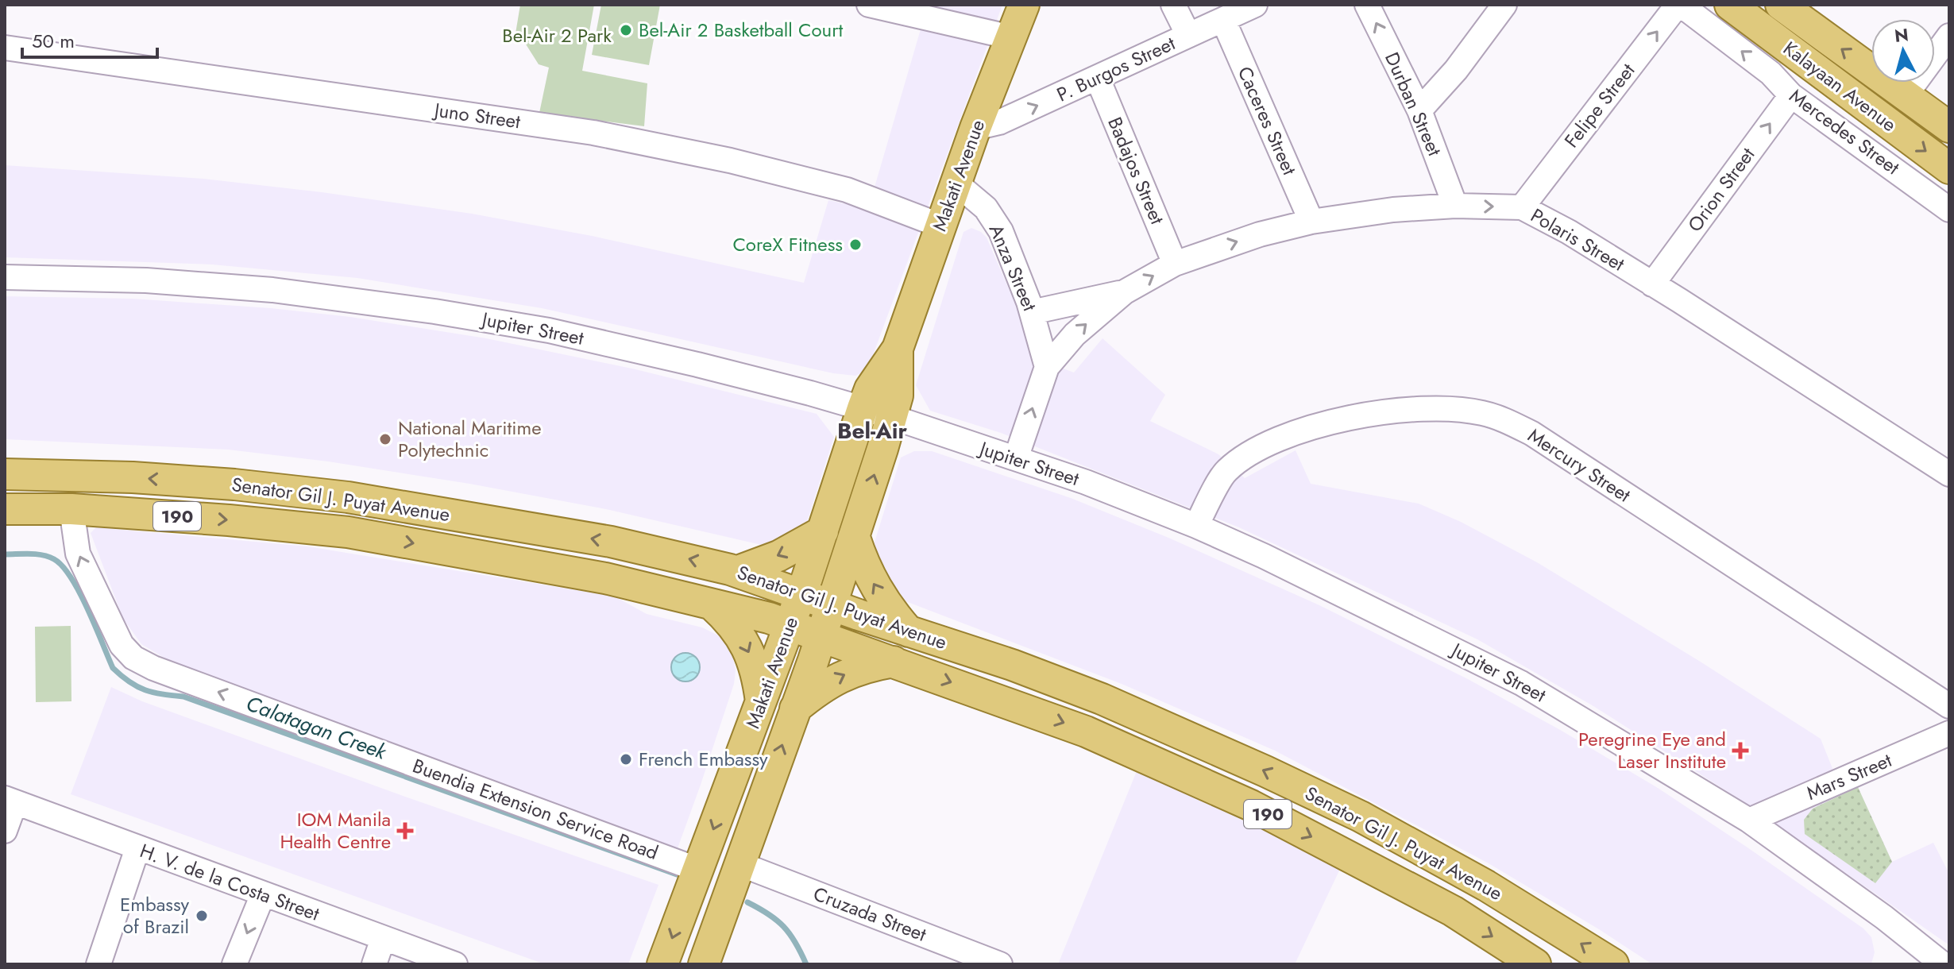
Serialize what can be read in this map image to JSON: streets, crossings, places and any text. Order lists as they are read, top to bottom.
{
  "streets": {
    "main road": [
      "Kalayaan Avenue",
      "Makati Avenue",
      "Senator Gil J. Puyat Avenue",
      "190"
    ],
    "street": [
      "P. Burgos Street",
      "Durban Street",
      "Felipe Street",
      "Juno Street",
      "Caceres Street",
      "Mercedes Street",
      "Badajos Street",
      "Orion Street",
      "Polaris Street",
      "Anza Street",
      "Jupiter Street",
      "Mercury Street",
      "Mars Street",
      "Buendia Extension Service Road",
      "H. V. de la Costa Street",
      "Cruzada Street"
    ]
  },
  "crossings": [
    ["P. Burgos Street", "Caceres Street"],
    ["P. Burgos Street", "Badajos Street"],
    ["P. Burgos Street", "Makati Avenue"],
    ["Durban Street", "Polaris Street"],
    ["Felipe Street", "Mercedes Street"],
    ["Felipe Street", "Polaris Street"],
    ["Juno Street", "Makati Avenue"],
    ["Caceres Street", "Polaris Street"],
    ["Mercedes Street", "Orion Street"],
    ["Badajos Street", "Polaris Street"],
    ["Makati Avenue", "Anza Street"],
    ["Makati Avenue", "Jupiter Street"],
    ["Makati Avenue", "Senator Gil J. Puyat Avenue"],
    ["Makati Avenue", "Buendia Extension Service Road"],
    ["Makati Avenue", "Cruzada Street"],
    ["Orion Street", "Polaris Street"],
    ["Polaris Street", "Anza Street"],
    ["Polaris Street", "Jupiter Street"],
    ["Jupiter Street", "Mercury Street"],
    ["Jupiter Street", "Mars Street"],
    ["Senator Gil J. Puyat Avenue", "Buendia Extension Service Road"]
  ],
  "one_way": [
    "P. Burgos Street",
    "Durban Street",
    "Mercedes Street",
    "Orion Street",
    "Buendia Extension Service Road"
  ],
  "districts": ["Bel-Air"],
  "water": ["Calatagan Creek"],
  "parks": ["Bel-Air 2 Park"],
  "places": {
    "other": [
      "Bel-Air 2 Basketball Court",
      "CoreX Fitness",
      "National Maritime Polytechnic",
      "French Embassy",
      "Embassy of Brazil"
    ],
    "health": ["Peregrine Eye and Laser Institute", "IOM Manila Health Centre"]
  },
  "scale_bar": "50 m",
  "north": "top"
}
